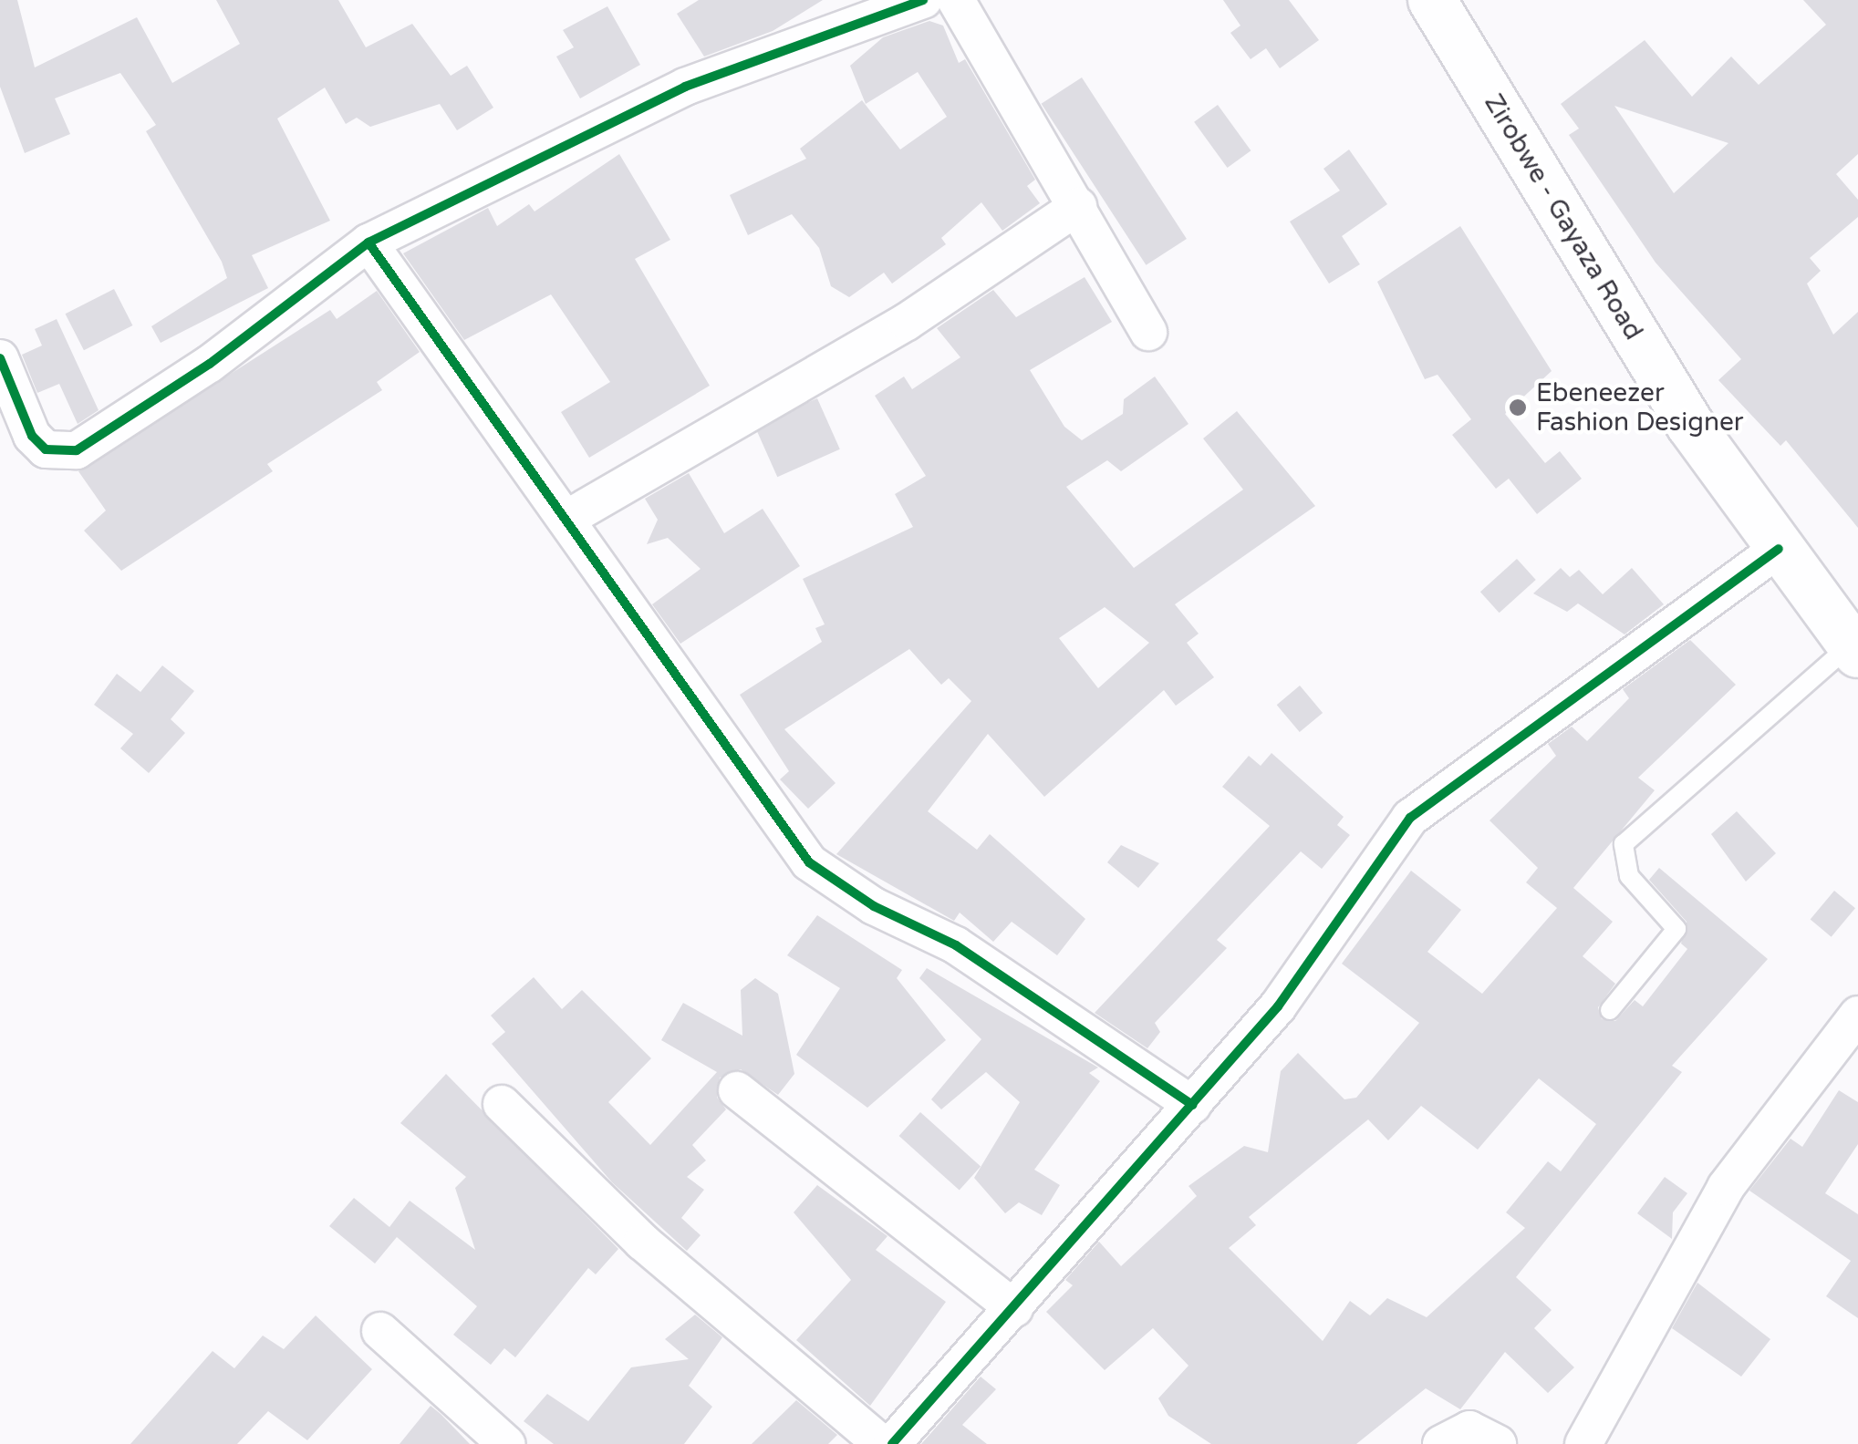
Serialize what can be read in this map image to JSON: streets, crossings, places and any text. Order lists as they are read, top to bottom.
{
  "streets": {
    "street": ["Zirobwe - Gayaza Road"]
  },
  "places": ["Ebeneezer Fashion Designer"]
}
